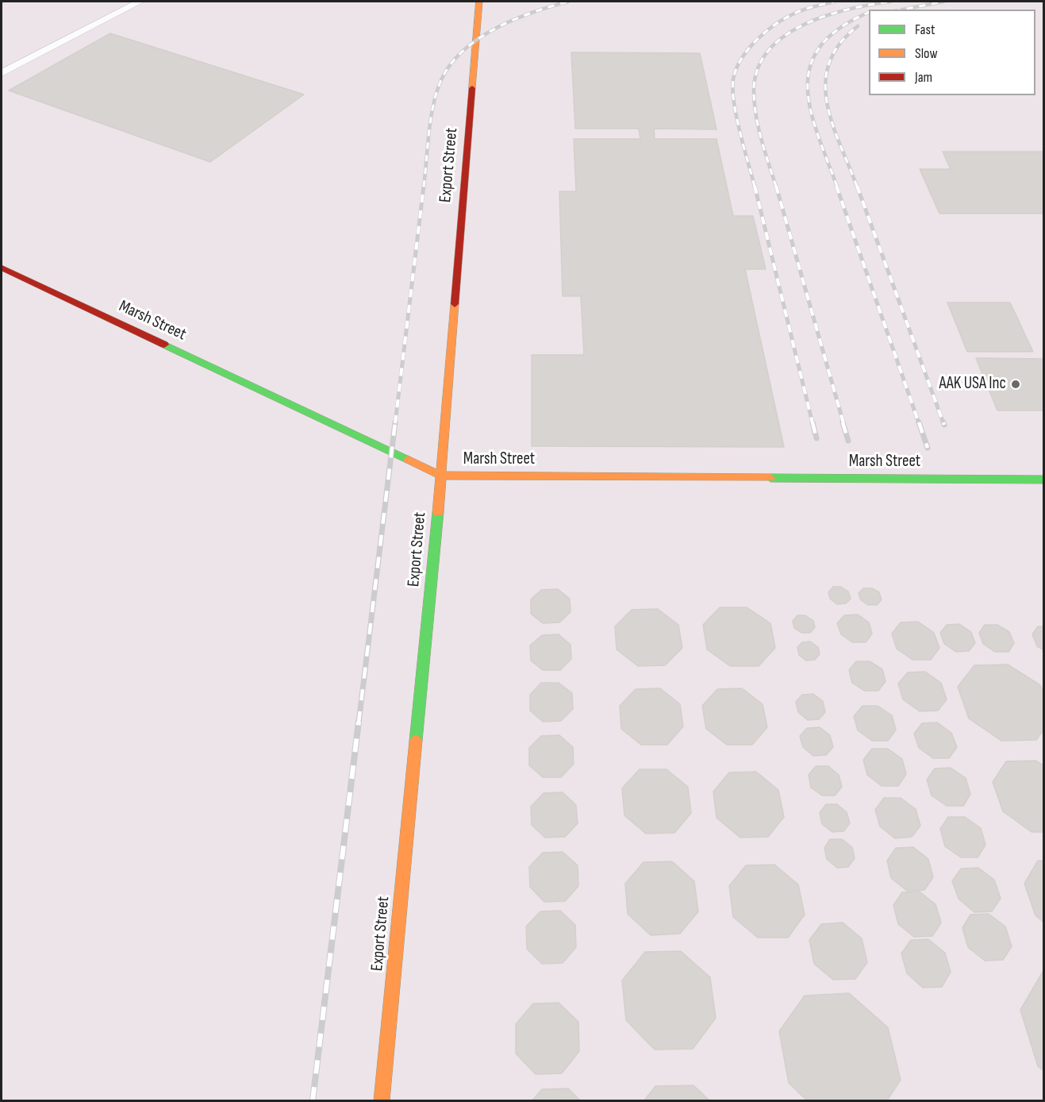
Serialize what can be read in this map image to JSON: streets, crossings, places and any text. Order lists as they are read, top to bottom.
{
  "streets": {
    "street": ["Export Street", "Marsh Street"]
  },
  "crossings": [
    ["Export Street", "Marsh Street"]
  ],
  "places": ["AAK USA Inc"],
  "legend": ["Fast", "Slow", "Jam"]
}
